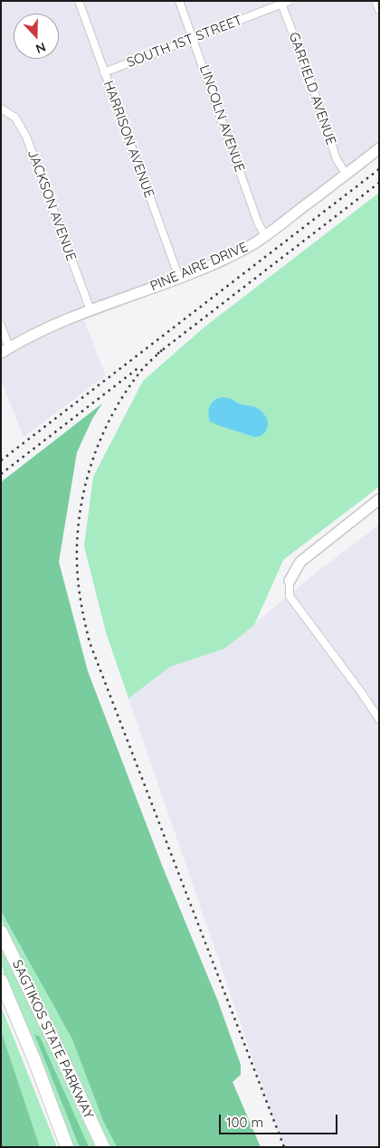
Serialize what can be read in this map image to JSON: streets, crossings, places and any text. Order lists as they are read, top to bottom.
{
  "streets": {
    "highway": ["SAGTIKOS STATE PARKWAY"],
    "street": [
      "SOUTH 1ST STREET",
      "GARFIELD AVENUE",
      "LINCOLN AVENUE",
      "HARRISON AVENUE",
      "JACKSON AVENUE",
      "PINE AIRE DRIVE"
    ]
  },
  "crossings": [
    ["SOUTH 1ST STREET", "GARFIELD AVENUE"],
    ["SOUTH 1ST STREET", "LINCOLN AVENUE"],
    ["SOUTH 1ST STREET", "HARRISON AVENUE"],
    ["GARFIELD AVENUE", "PINE AIRE DRIVE"],
    ["LINCOLN AVENUE", "PINE AIRE DRIVE"],
    ["HARRISON AVENUE", "PINE AIRE DRIVE"],
    ["JACKSON AVENUE", "PINE AIRE DRIVE"]
  ],
  "scale_bar": "100 m",
  "north": "bottom"
}
